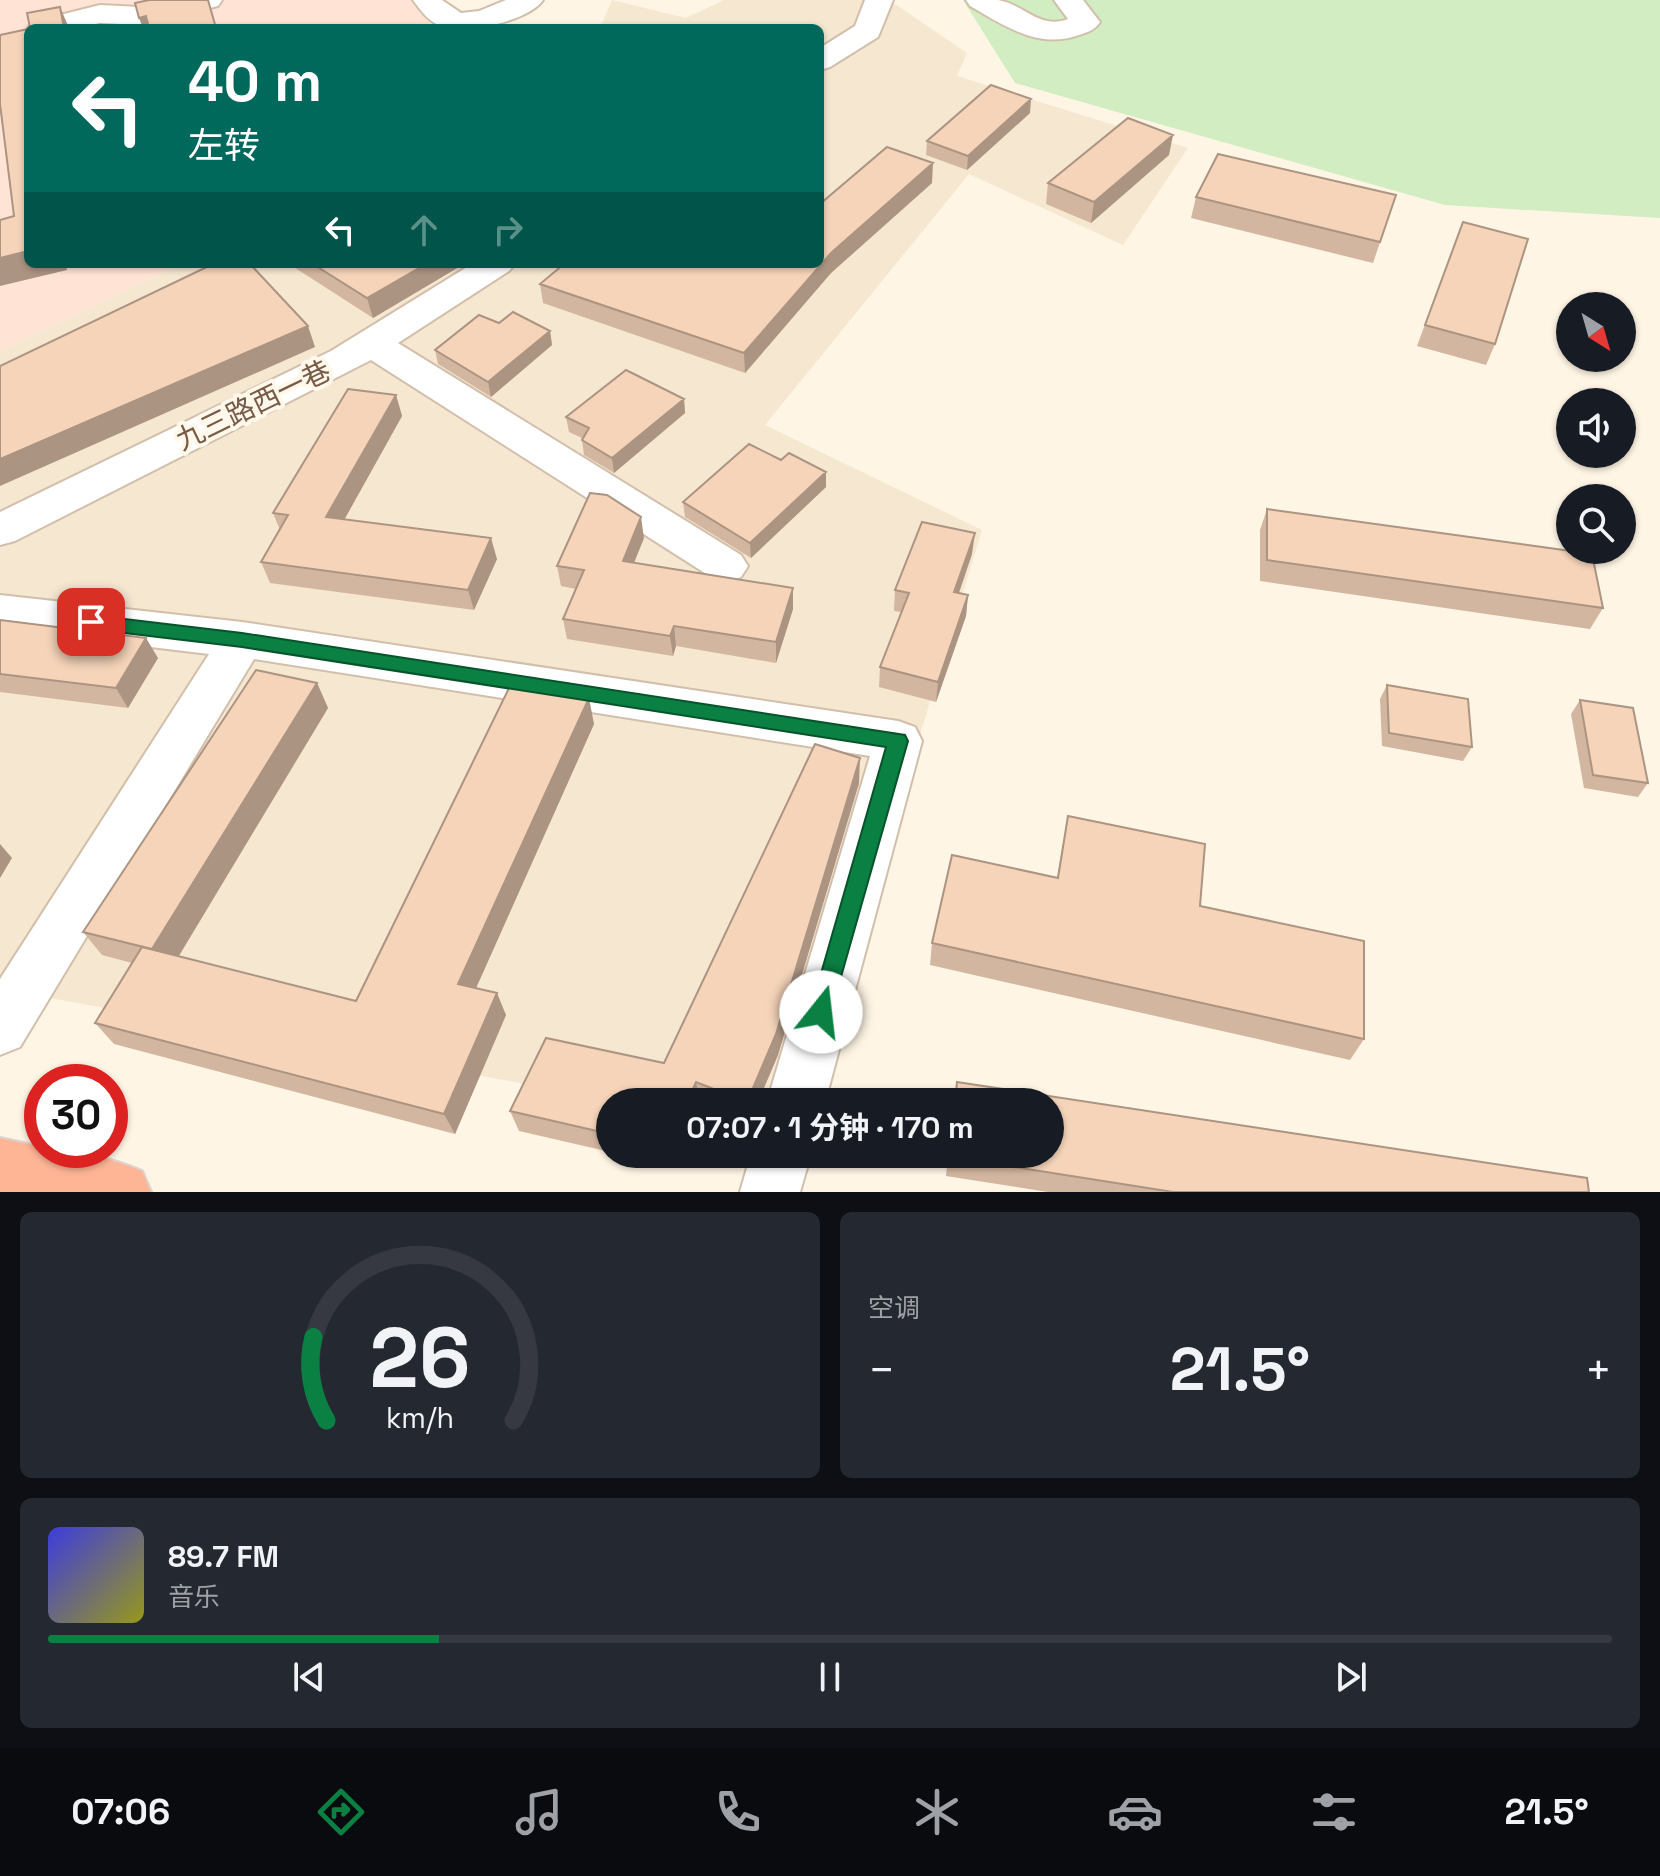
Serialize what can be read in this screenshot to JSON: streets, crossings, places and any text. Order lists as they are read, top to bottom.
{
  "streets": {
    "street": ["九三路西一巷"]
  },
  "north": "bottom right",
  "page": {
    "turn": ["40 m", "左转"],
    "limit": "30",
    "trip": "07:07 · 1 分钟 · 170 m",
    "tile": "空调",
    "heat": ["−", "21.5°", "+"],
    "song": ["89.7 FM", "音乐"],
    "tabs": ["07:06", "21.5°"],
    "gauge": ["26", "km/h"]
  }
}
